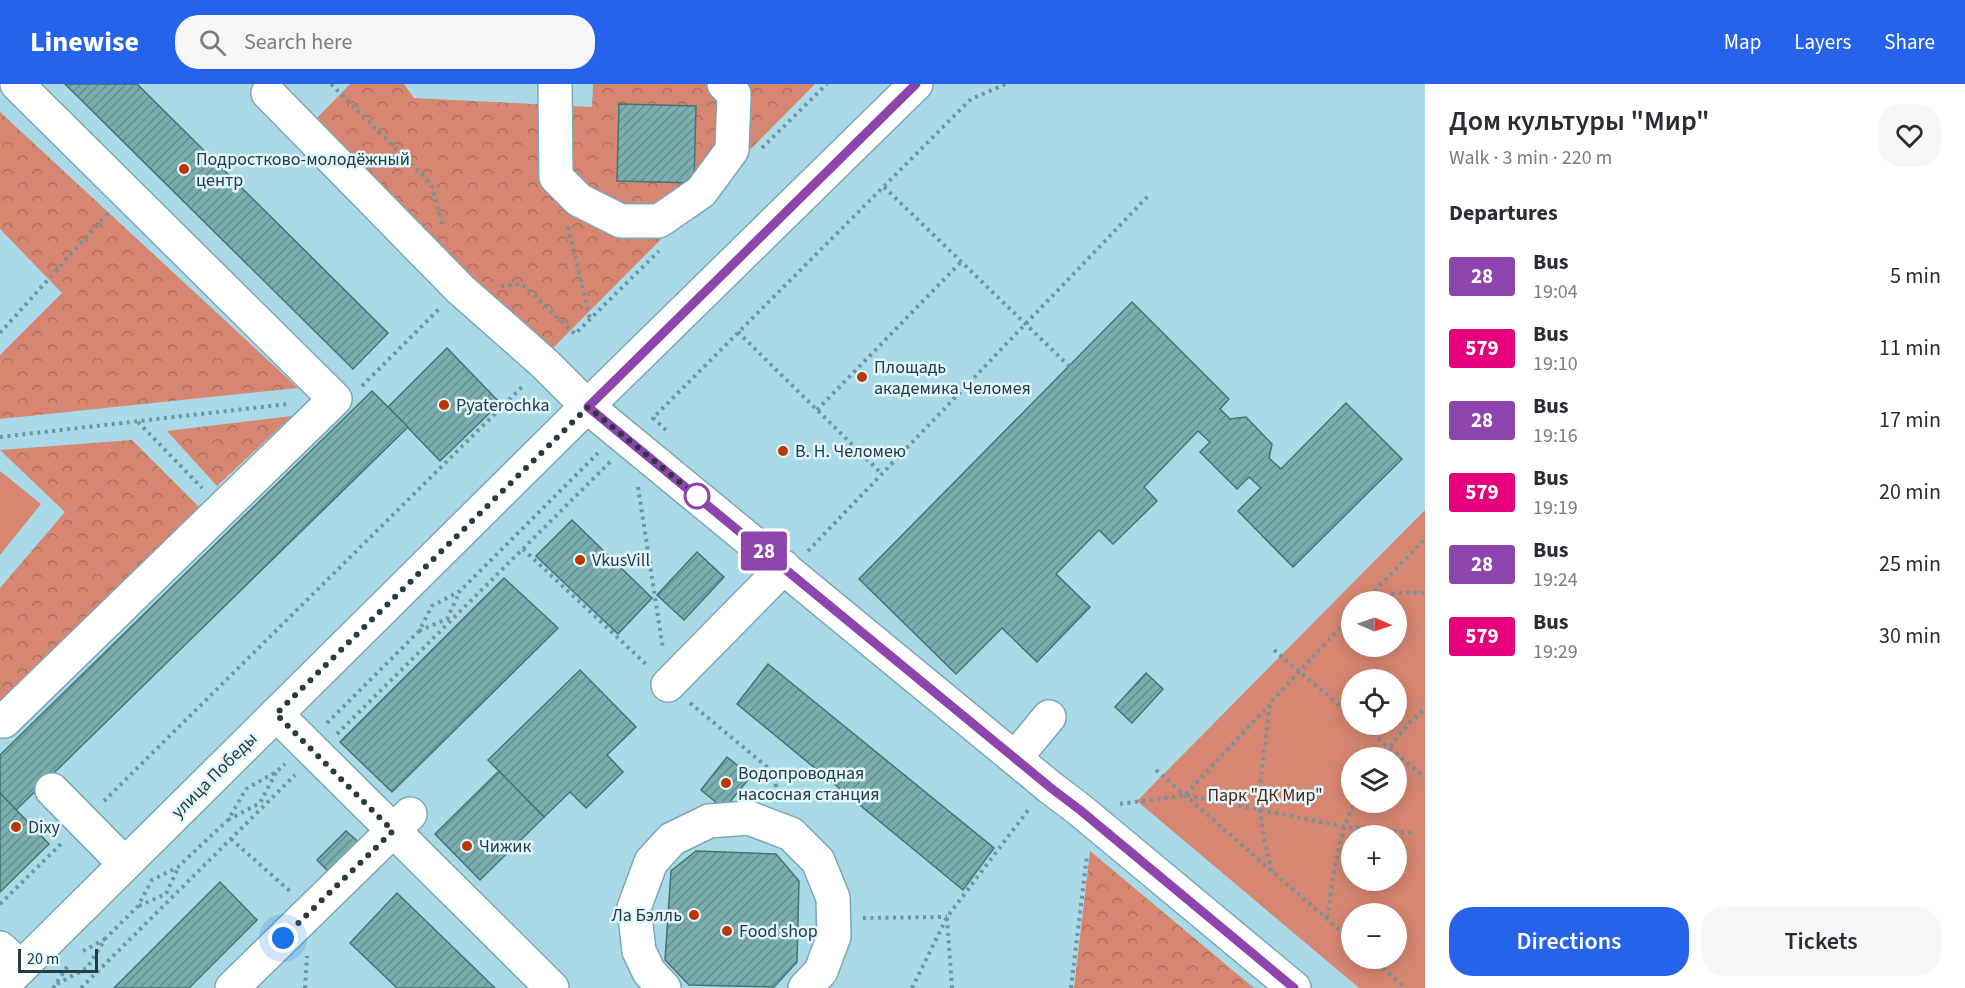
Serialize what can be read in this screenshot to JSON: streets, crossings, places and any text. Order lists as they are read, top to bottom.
{
  "streets": {
    "street": ["улица Победы"]
  },
  "parks": ["Парк \"ДК Мир\""],
  "places": [
    "Подростково-молодёжный центр",
    "Площадь академика Челомея",
    "Pyaterochka",
    "В. Н. Челомею",
    "VkusVill",
    "Водопроводная насосная станция",
    "Dixy",
    "Чижик",
    "Ла Бэлль",
    "Food shop"
  ],
  "lines": ["bus line 28"],
  "scale_bar": "20 m",
  "north": "right",
  "page": {
    "header": "Linewise",
    "search": "Search here",
    "nav": ["Map", "Layers", "Share"],
    "on_map": "28",
    "heading": [
      ["Дом культуры \"Мир\"", "Walk · 3 min · 220 m"],
      "Departures"
    ],
    "list": [
      {
        "mark": "28",
        "name": "Bus",
        "note": "19:04",
        "value": "5 min"
      },
      {
        "mark": "579",
        "name": "Bus",
        "note": "19:10",
        "value": "11 min"
      },
      {
        "mark": "28",
        "name": "Bus",
        "note": "19:16",
        "value": "17 min"
      },
      {
        "mark": "579",
        "name": "Bus",
        "note": "19:19",
        "value": "20 min"
      },
      {
        "mark": "28",
        "name": "Bus",
        "note": "19:24",
        "value": "25 min"
      },
      {
        "mark": "579",
        "name": "Bus",
        "note": "19:29",
        "value": "30 min"
      }
    ],
    "map_buttons": ["+", "−"],
    "buttons": ["Directions", "Tickets"],
    "scale": "20 m"
  }
}
